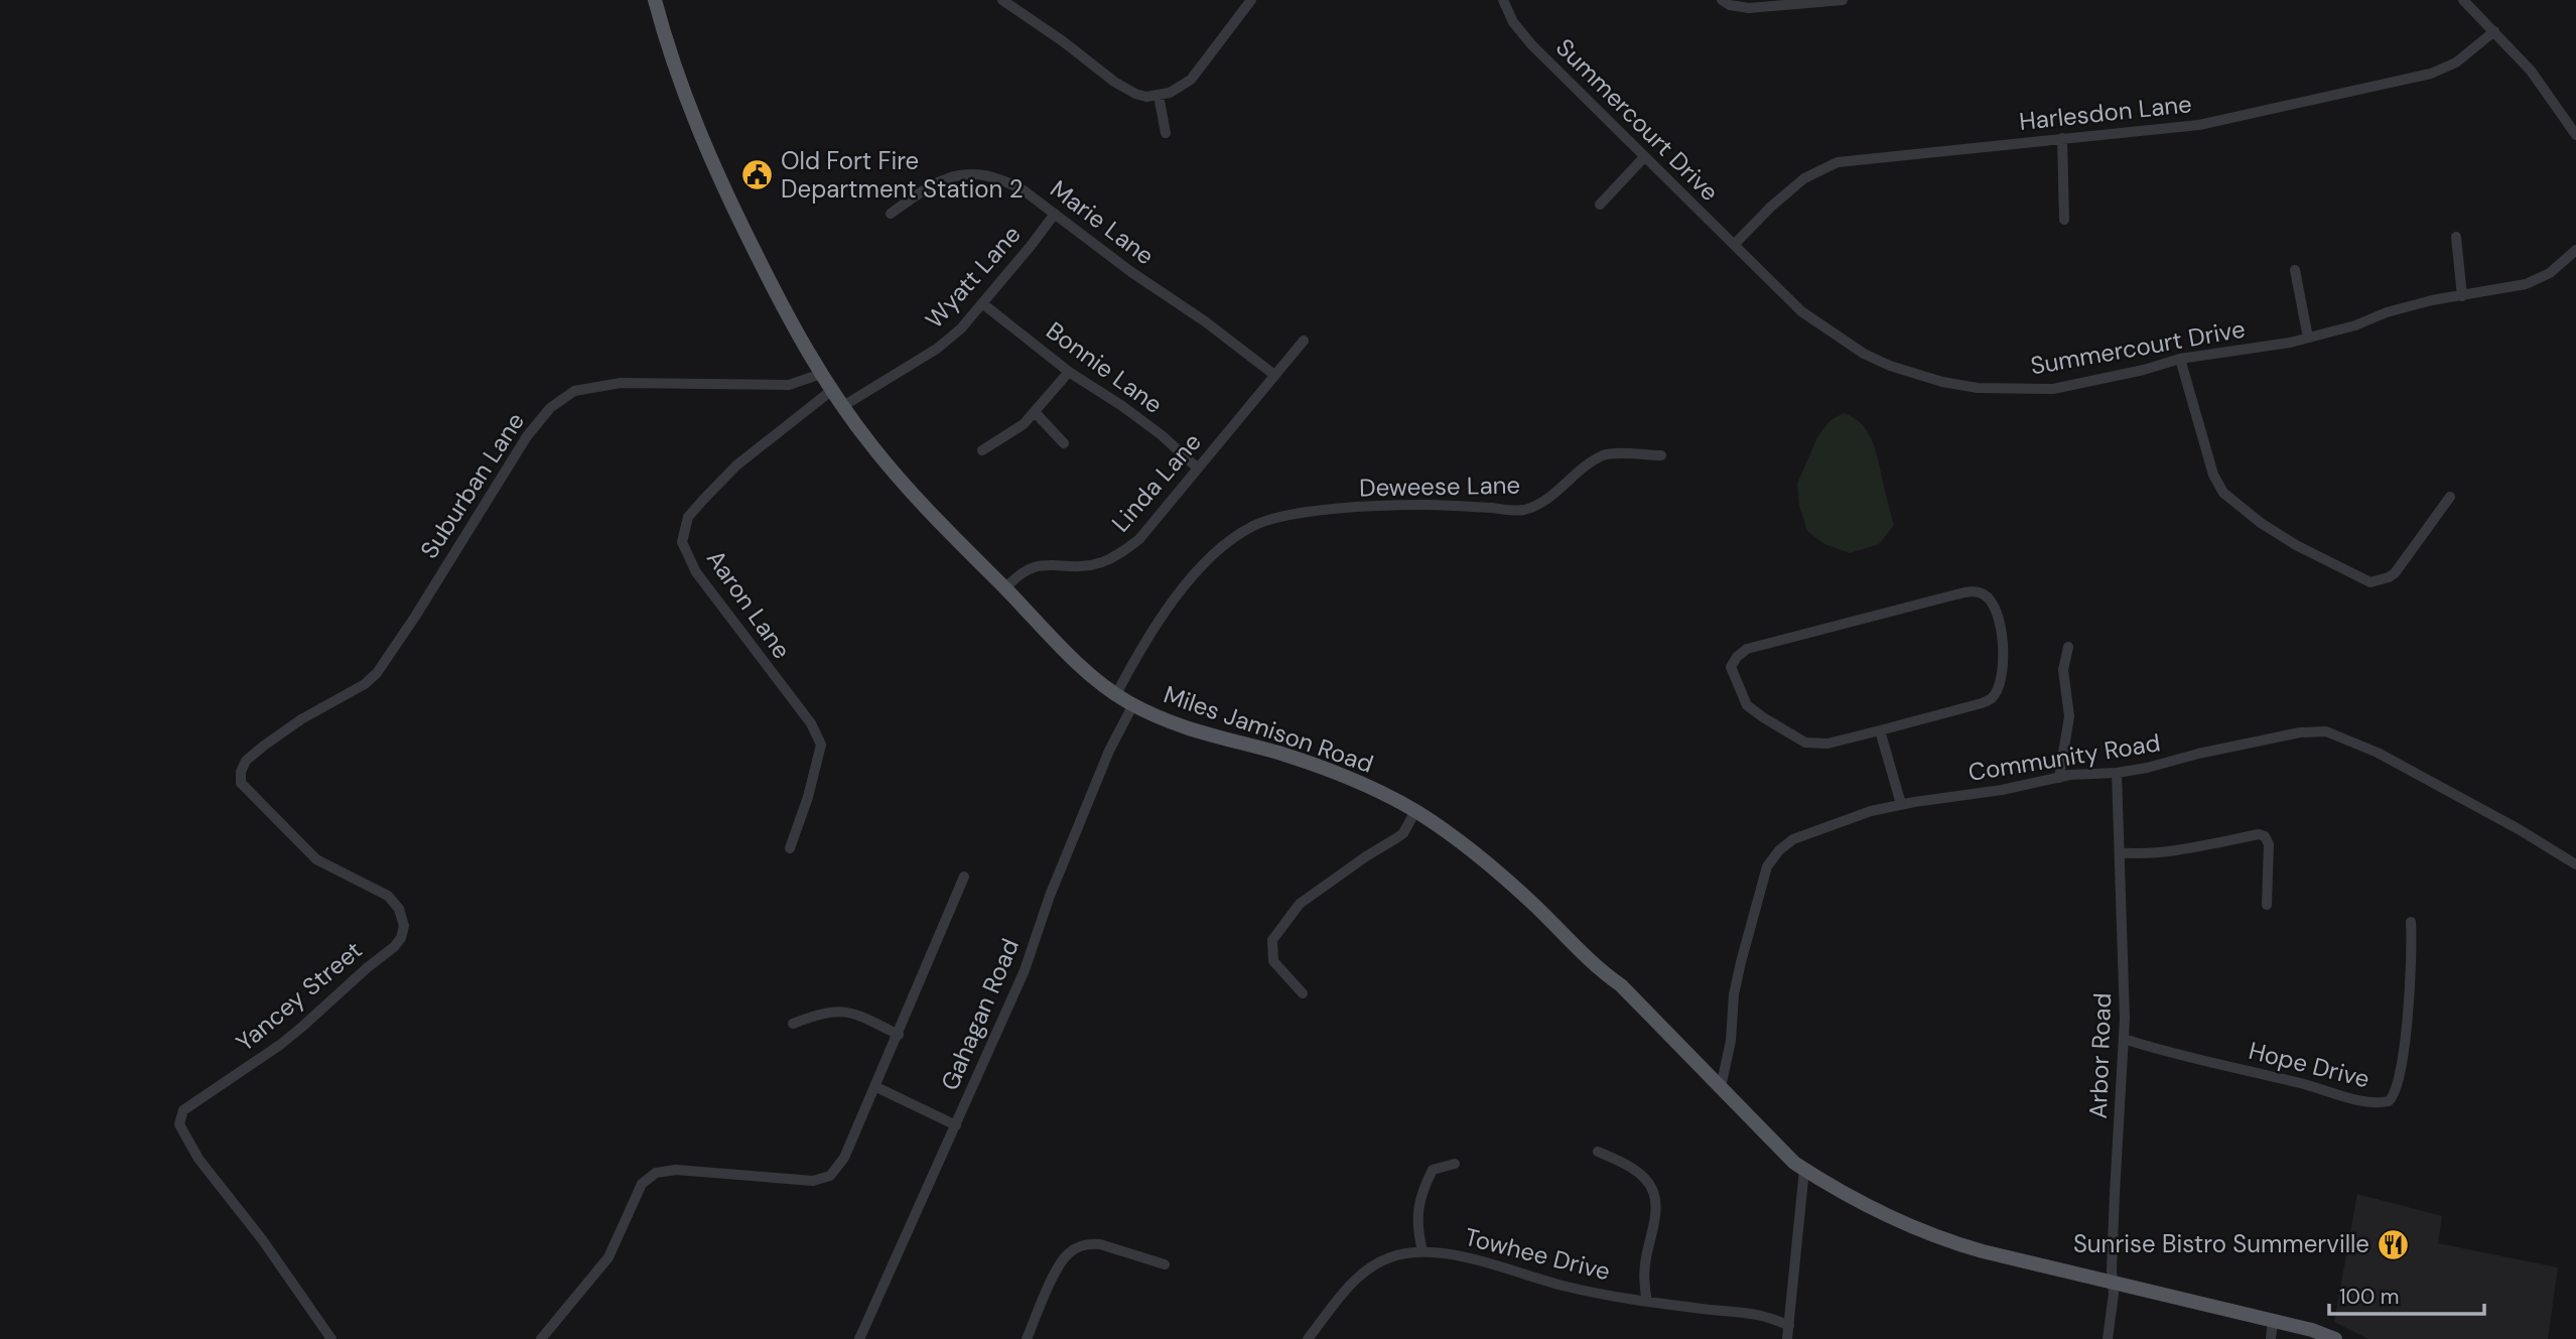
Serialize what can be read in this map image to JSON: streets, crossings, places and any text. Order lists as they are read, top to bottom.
{
  "streets": {
    "main road": ["Miles Jamison Road"],
    "street": [
      "Harlesdon Lane",
      "Summercourt Drive",
      "Marie Lane",
      "Wyatt Lane",
      "Bonnie Lane",
      "Linda Lane",
      "Suburban Lane",
      "Deweese Lane",
      "Aaron Lane",
      "Community Road",
      "Yancey Street",
      "Gahagan Road",
      "Arbor Road",
      "Hope Drive",
      "Towhee Drive"
    ]
  },
  "crossings": [
    ["Harlesdon Lane", "Summercourt Drive"],
    ["Marie Lane", "Wyatt Lane"],
    ["Marie Lane", "Linda Lane"],
    ["Wyatt Lane", "Bonnie Lane"],
    ["Wyatt Lane", "Miles Jamison Road"],
    ["Bonnie Lane", "Linda Lane"],
    ["Linda Lane", "Miles Jamison Road"],
    ["Suburban Lane", "Miles Jamison Road"],
    ["Suburban Lane", "Yancey Street"],
    ["Deweese Lane", "Miles Jamison Road"],
    ["Aaron Lane", "Miles Jamison Road"],
    ["Miles Jamison Road", "Community Road"],
    ["Miles Jamison Road", "Gahagan Road"],
    ["Miles Jamison Road", "Arbor Road"],
    ["Community Road", "Arbor Road"],
    ["Arbor Road", "Hope Drive"]
  ],
  "places": {
    "public building": ["Old Fort Fire Department Station 2"],
    "restaurant": ["Sunrise Bistro Summerville"]
  },
  "scale_bar": "100 m"
}
